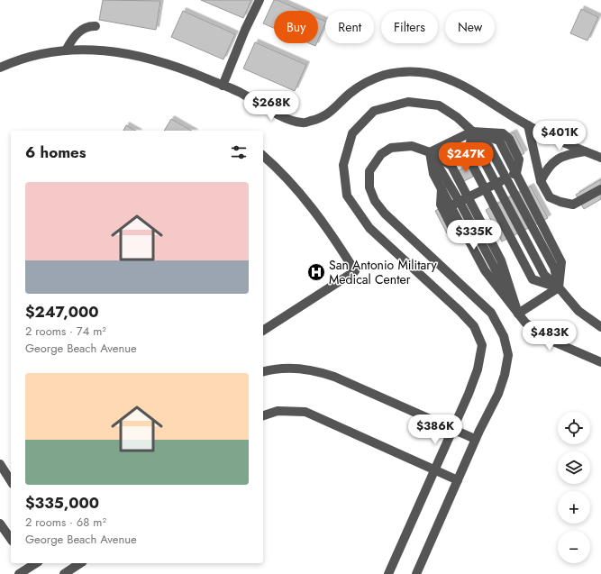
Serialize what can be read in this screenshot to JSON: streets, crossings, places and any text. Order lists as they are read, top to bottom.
{
  "places": {
    "hospital": ["San Antonio Military Medical Center"]
  },
  "page": {
    "chip": [
      "Buy",
      "Rent",
      "Filters",
      "New"
    ],
    "price": [
      "$268K",
      "$401K",
      "$247K",
      "$335K",
      "$483K",
      "$386K"
    ],
    "heading": "6 homes",
    "list": [
      {
        "name": "$247,000",
        "note": "2 rooms · 74 m² · George Beach Avenue"
      },
      {
        "name": "$335,000",
        "note": "2 rooms · 68 m² · George Beach Avenue"
      }
    ],
    "map_buttons": ["+", "−"]
  }
}
